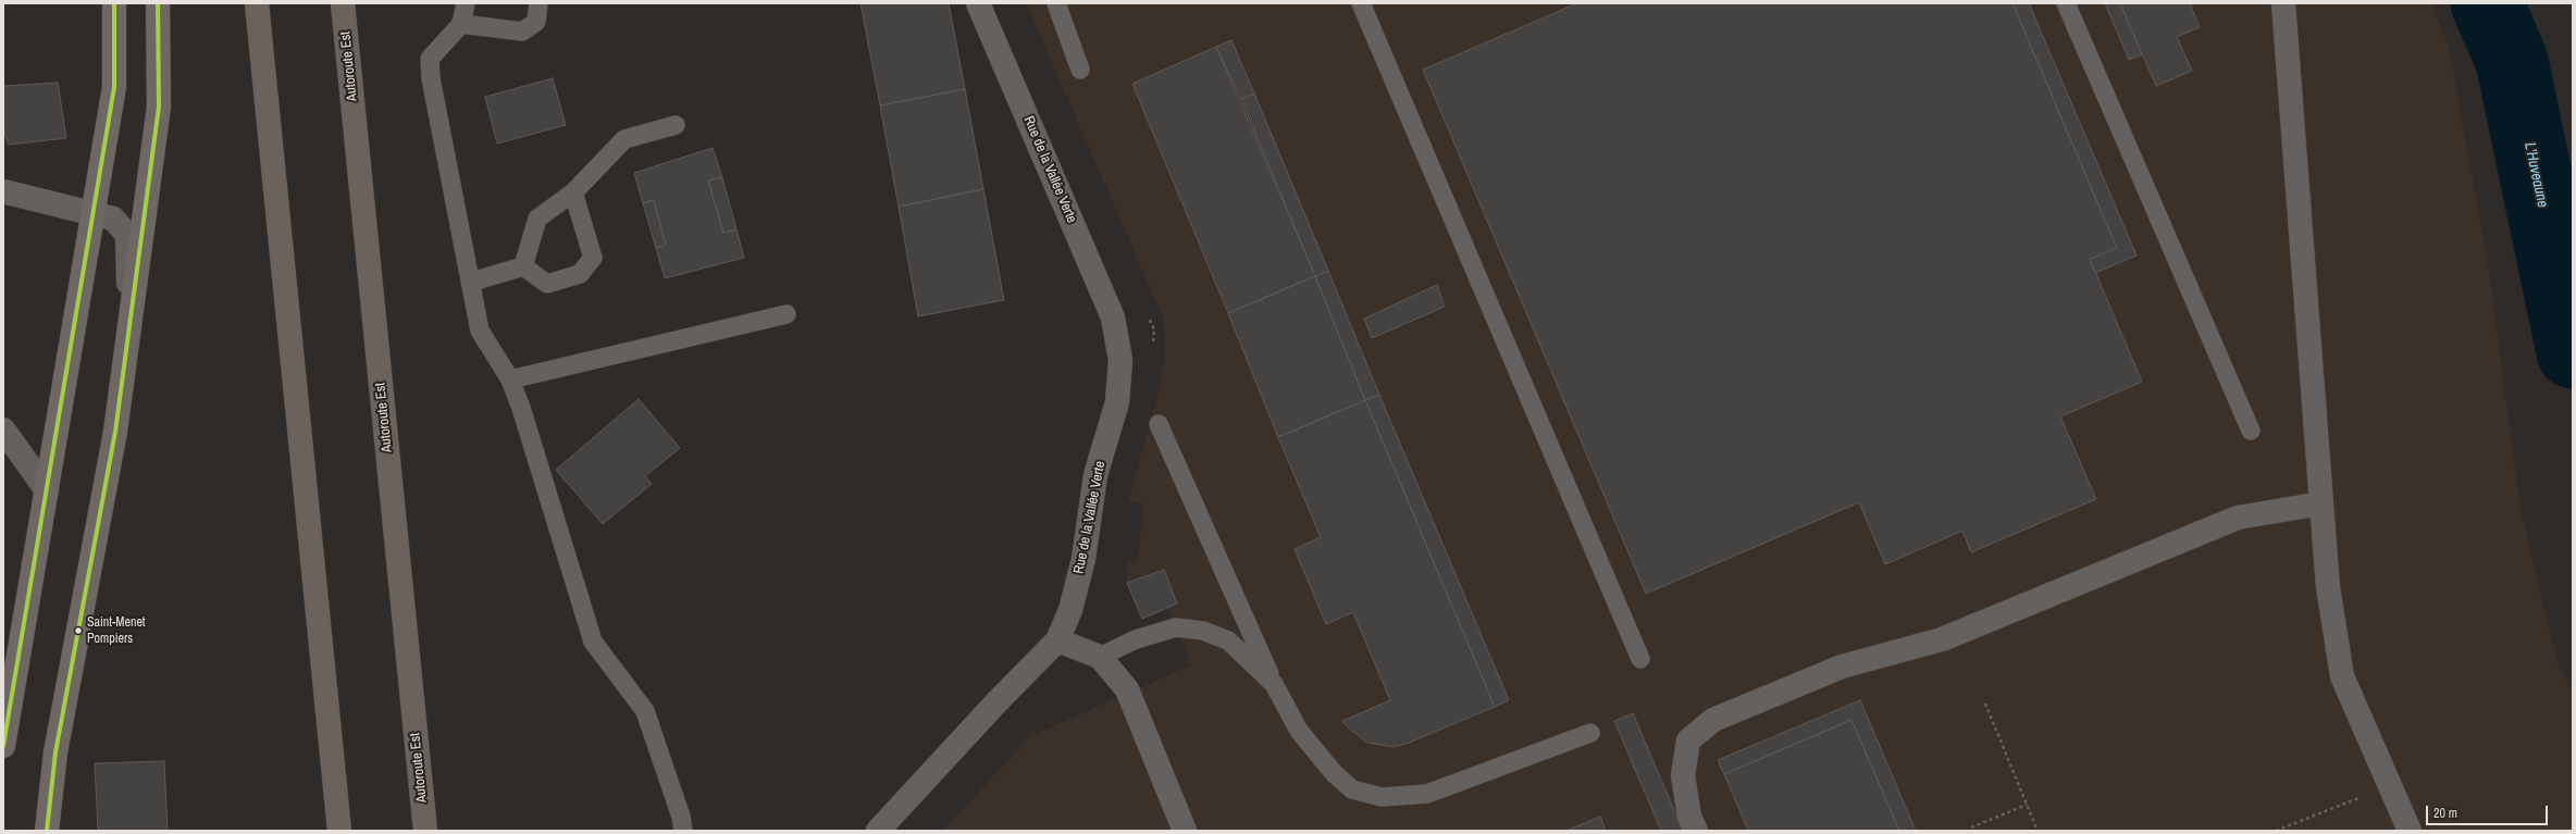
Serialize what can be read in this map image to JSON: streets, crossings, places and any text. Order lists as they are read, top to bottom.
{
  "streets": {
    "highway": ["Autoroute Est"],
    "street": ["Rue de la Vallée Verte"]
  },
  "water": ["L'Huveaune"],
  "places": ["Saint-Menet Pompiers"],
  "scale_bar": "20 m"
}
